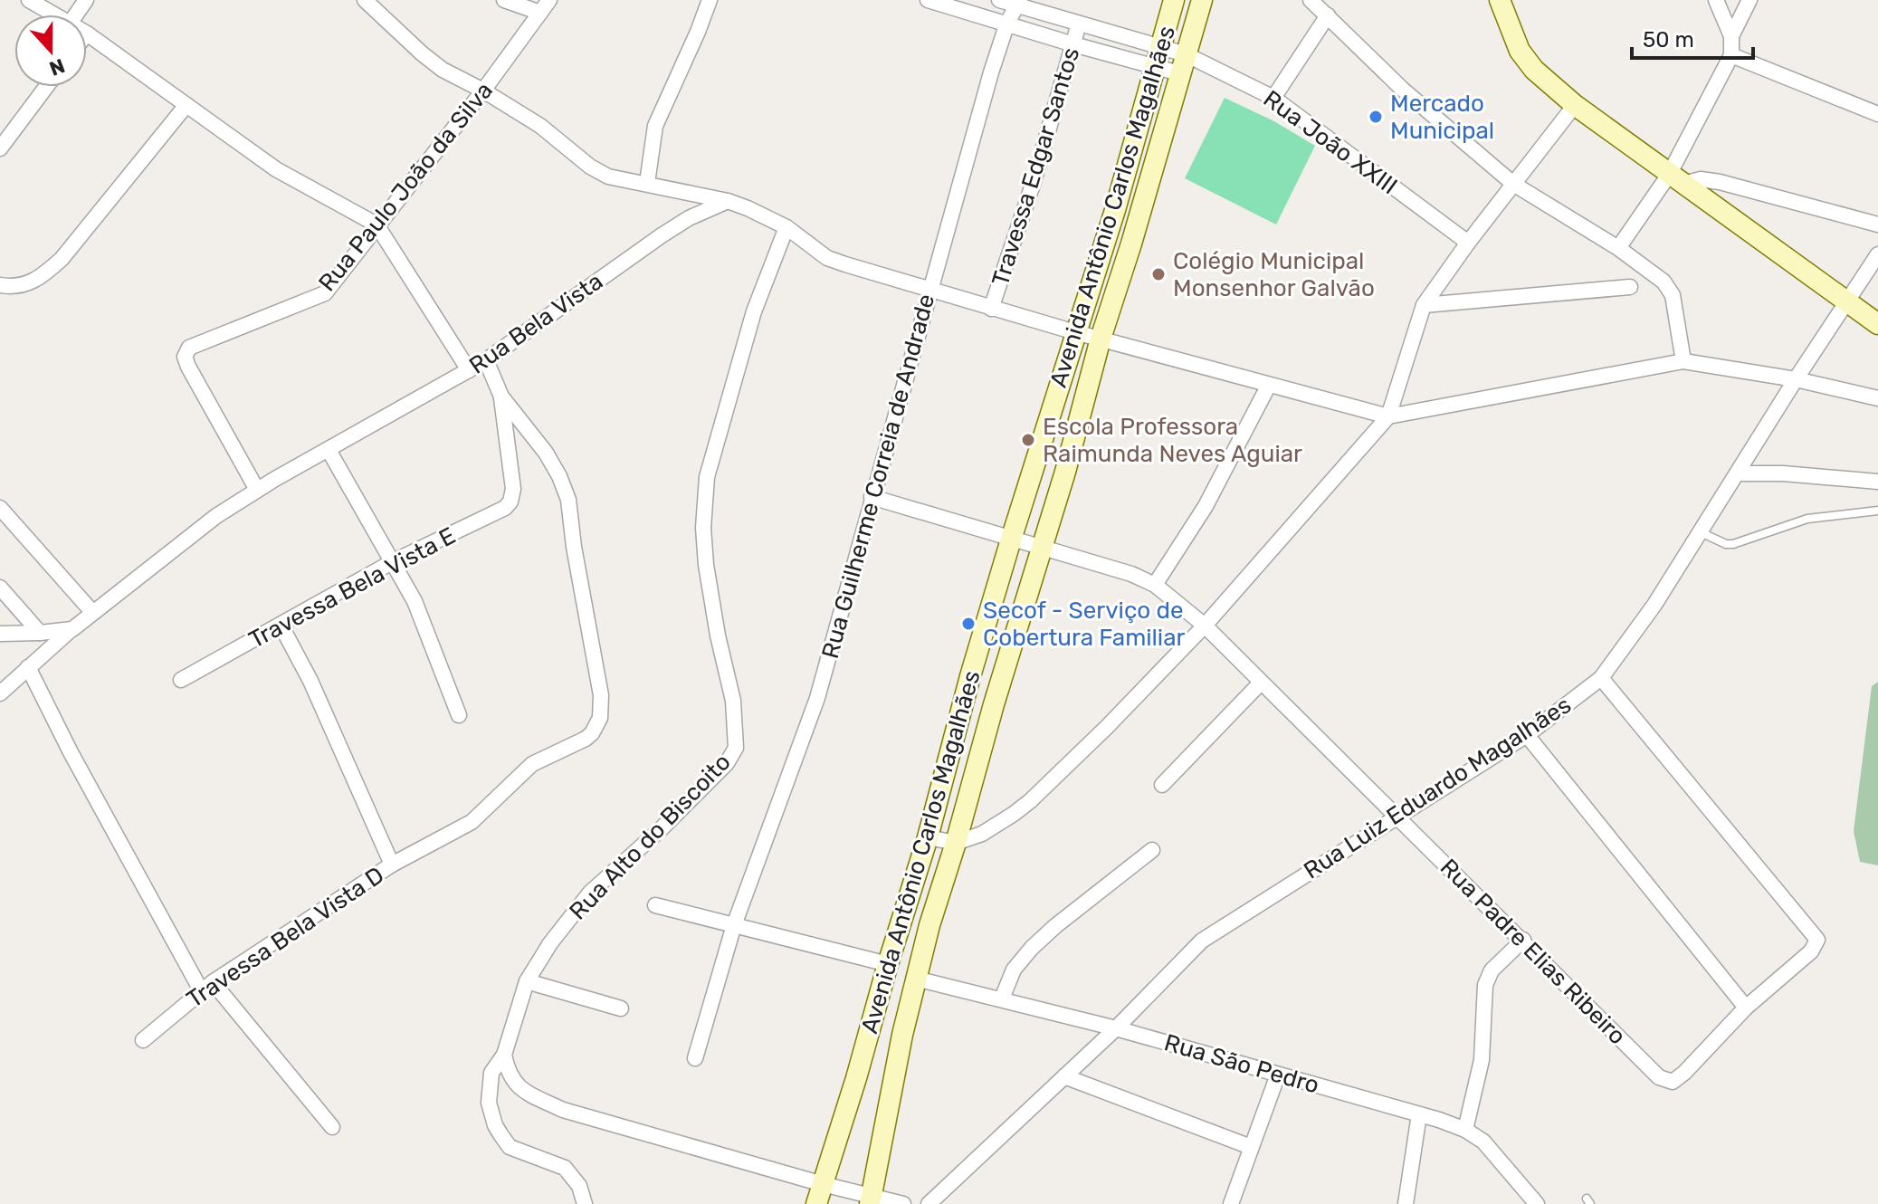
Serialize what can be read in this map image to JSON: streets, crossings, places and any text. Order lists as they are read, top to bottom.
{
  "streets": {
    "main road": ["Avenida Antônio Carlos Magalhães"],
    "street": [
      "Rua João XXIII",
      "Travessa Edgar Santos",
      "Rua Paulo João da Silva",
      "Rua Bela Vista",
      "Rua Guilherme Correia de Andrade",
      "Travessa Bela Vista E",
      "Rua Luiz Eduardo Magalhães",
      "Rua Alto do Biscoito",
      "Travessa Bela Vista D",
      "Rua Padre Elias Ribeiro",
      "Rua São Pedro"
    ]
  },
  "crossings": [
    ["Rua João XXIII", "Avenida Antônio Carlos Magalhães"],
    ["Rua Paulo João da Silva", "Rua Bela Vista"],
    ["Avenida Antônio Carlos Magalhães", "Rua Padre Elias Ribeiro"],
    ["Avenida Antônio Carlos Magalhães", "Rua São Pedro"],
    ["Rua Guilherme Correia de Andrade", "Rua Padre Elias Ribeiro"],
    ["Travessa Bela Vista E", "Travessa Bela Vista D"],
    ["Rua Luiz Eduardo Magalhães", "Rua Padre Elias Ribeiro"],
    ["Rua Luiz Eduardo Magalhães", "Rua São Pedro"]
  ],
  "places": [
    "Mercado Municipal",
    "Colégio Municipal Monsenhor Galvão",
    "Escola Professora Raimunda Neves Aguiar",
    "Secof - Serviço de Cobertura Familiar"
  ],
  "scale_bar": "50 m",
  "north": "bottom"
}
